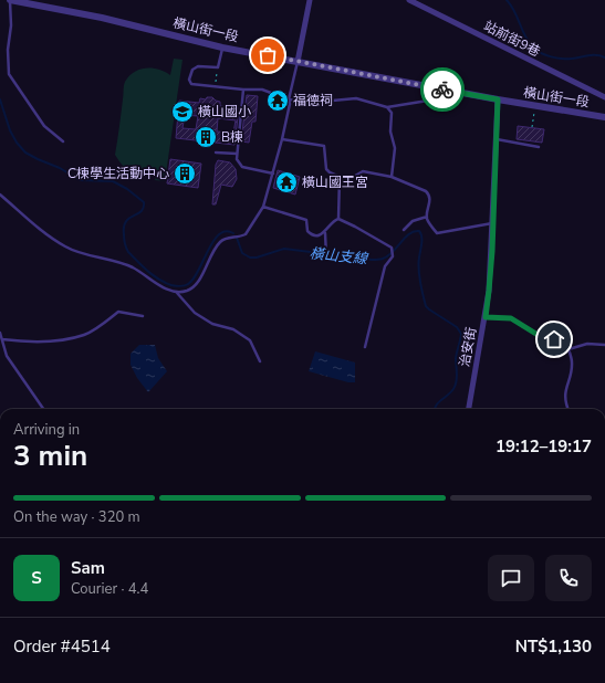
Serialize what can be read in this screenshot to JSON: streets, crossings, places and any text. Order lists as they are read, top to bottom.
{
  "streets": {
    "street": ["橫山街一段", "站前街9巷", "治安街"]
  },
  "crossings": [
    ["橫山街一段", "治安街"]
  ],
  "water": ["橫山支線"],
  "places": {
    "temple": ["福德祠", "橫山國王宮"],
    "school or university": ["橫山國小"],
    "building": ["B棟", "C棟學生活動中心"]
  },
  "page": {
    "heading": ["3 min", "Arriving in", "19:12–19:17"],
    "panel": [
      "Sam",
      "Courier · 4.4",
      "Order #4514",
      "NT$1,130"
    ],
    "bar": "On the way · 320 m",
    "round": "S"
  }
}
